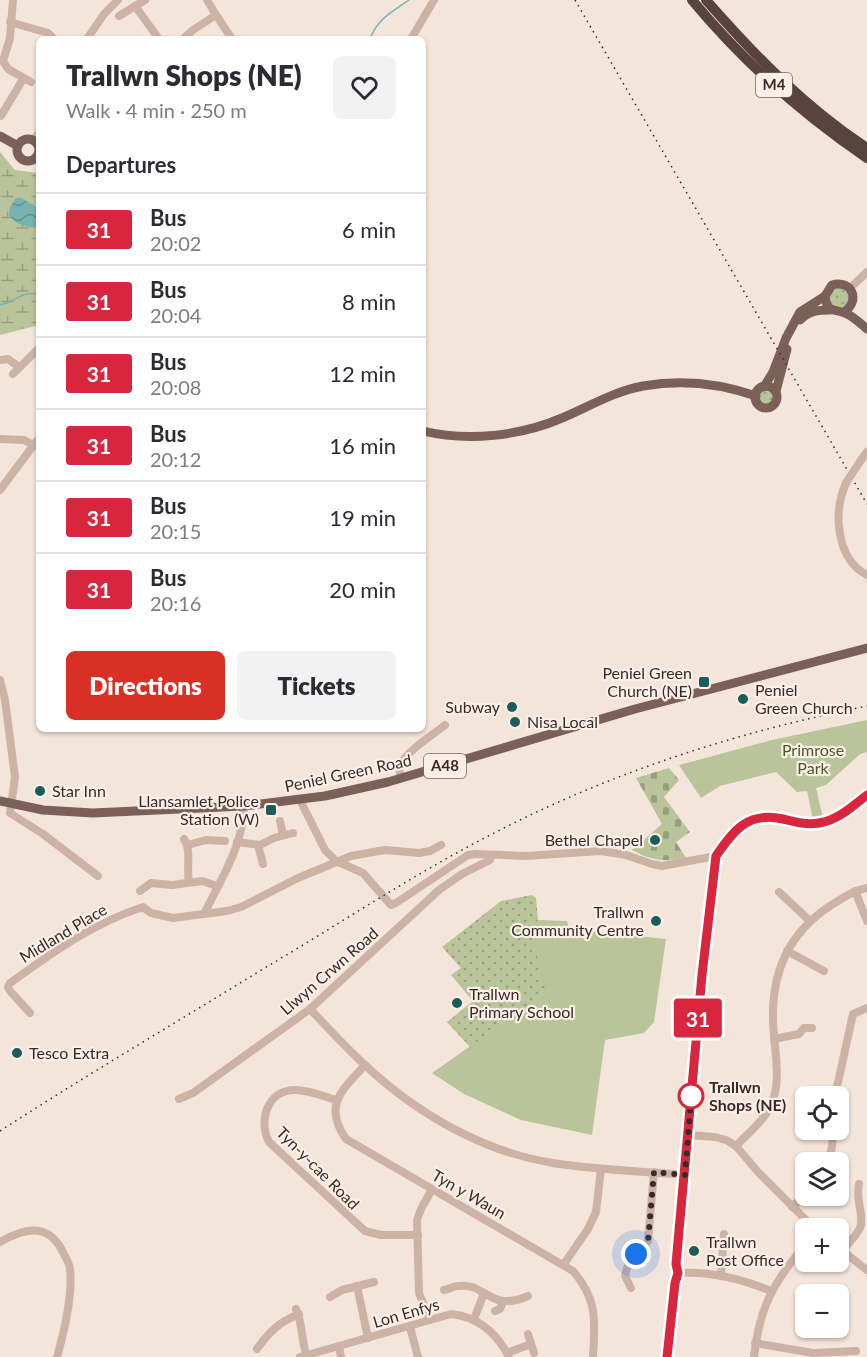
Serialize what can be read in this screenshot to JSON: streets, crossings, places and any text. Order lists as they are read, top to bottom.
{
  "streets": {
    "highway": ["M4"],
    "main road": ["A48", "Peniel Green Road"],
    "street": [
      "Midland Place",
      "Llwyn Crwn Road",
      "Tyn-y-cae Road",
      "Tyn y Waun",
      "Lon Enfys"
    ]
  },
  "crossings": [
    ["Tyn-y-cae Road", "Tyn y Waun"]
  ],
  "parks": ["Primrose Park"],
  "places": {
    "transit": ["Peniel Green Church (NE)", "Llansamlet Police Station (W)"],
    "other": [
      "Peniel Green Church",
      "Subway",
      "Nisa Local",
      "Star Inn",
      "Bethel Chapel",
      "Trallwn Community Centre",
      "Trallwn Primary School",
      "Tesco Extra",
      "Trallwn Shops (NE)",
      "Trallwn Post Office"
    ]
  },
  "lines": ["bus line 31"],
  "page": {
    "on_map": "31",
    "heading": [
      ["Trallwn Shops (NE)", "Walk · 4 min · 250 m"],
      "Departures"
    ],
    "list": [
      {
        "mark": "31",
        "name": "Bus",
        "note": "20:02",
        "value": "6 min"
      },
      {
        "mark": "31",
        "name": "Bus",
        "note": "20:04",
        "value": "8 min"
      },
      {
        "mark": "31",
        "name": "Bus",
        "note": "20:08",
        "value": "12 min"
      },
      {
        "mark": "31",
        "name": "Bus",
        "note": "20:12",
        "value": "16 min"
      },
      {
        "mark": "31",
        "name": "Bus",
        "note": "20:15",
        "value": "19 min"
      },
      {
        "mark": "31",
        "name": "Bus",
        "note": "20:16",
        "value": "20 min"
      }
    ],
    "buttons": ["Directions", "Tickets"],
    "map_buttons": ["+", "−"]
  }
}
